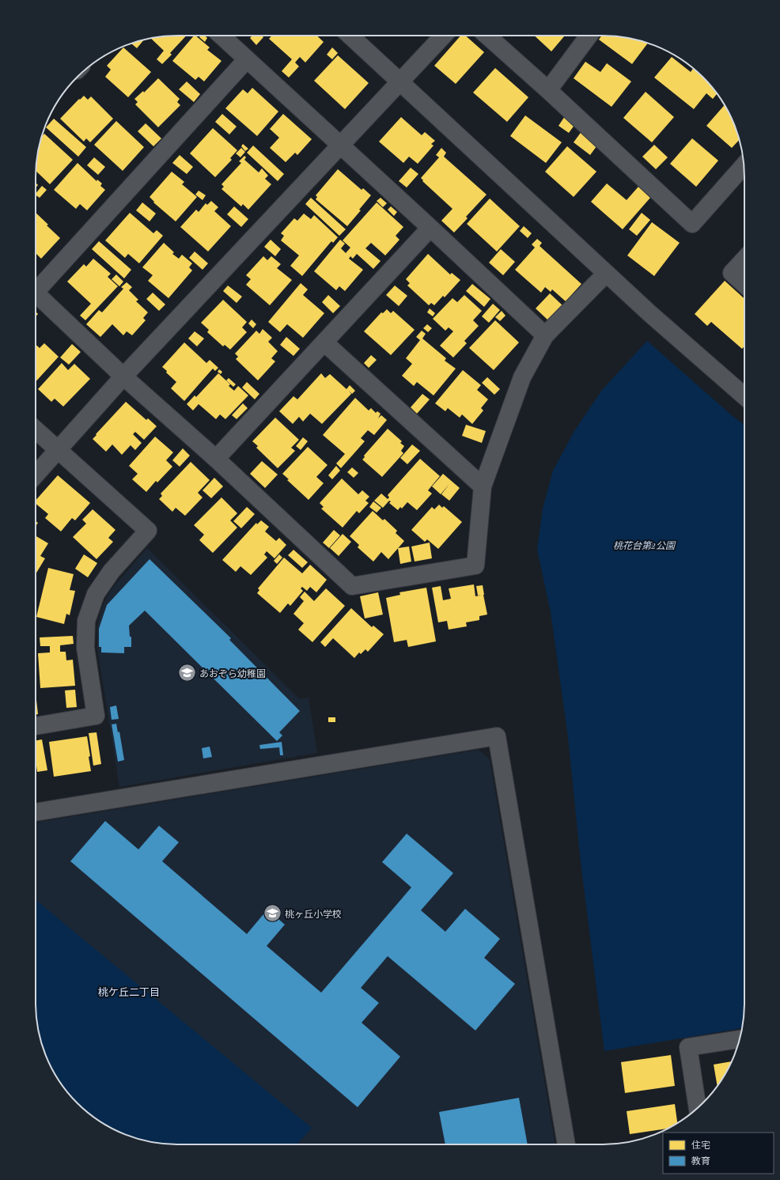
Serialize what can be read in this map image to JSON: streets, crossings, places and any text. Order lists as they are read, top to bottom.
{
  "districts": ["桃ケ丘二丁目"],
  "parks": ["桃花台第2公園"],
  "places": {
    "school or university": ["あおぞら幼稚園", "桃ヶ丘小学校"]
  },
  "legend": ["住宅", "教育"]
}
